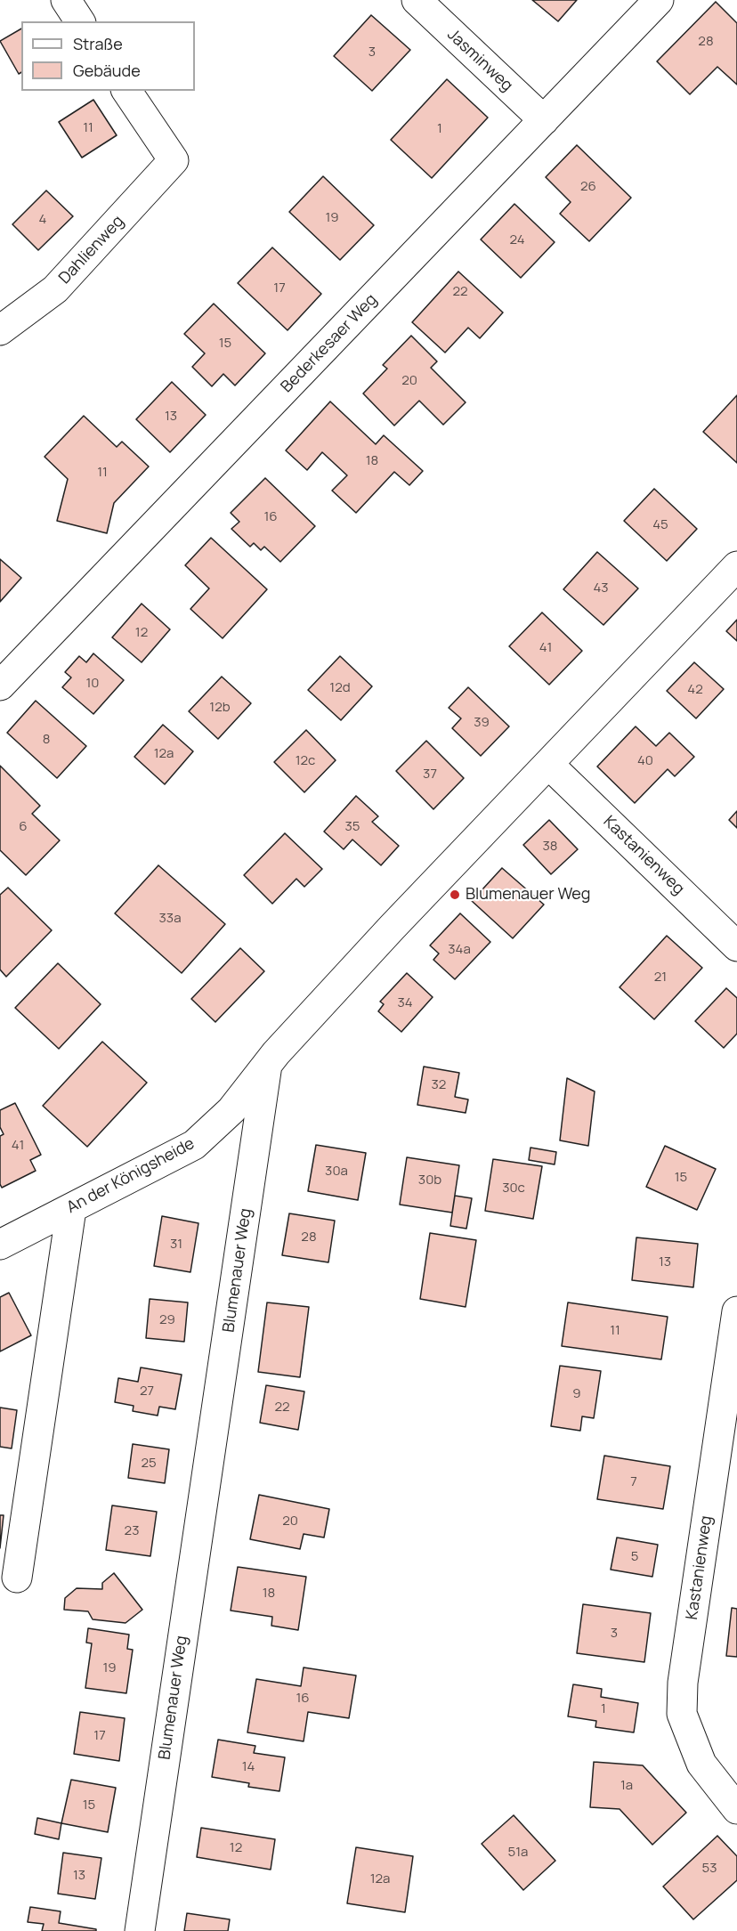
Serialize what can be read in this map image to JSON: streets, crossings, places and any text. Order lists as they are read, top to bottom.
{
  "streets": {
    "street": [
      "Jasminweg",
      "Dahlienweg",
      "Bederkesaer Weg",
      "Kastanienweg",
      "An der Königsheide",
      "Blumenauer Weg"
    ]
  },
  "crossings": [
    ["Jasminweg", "Bederkesaer Weg"],
    ["An der Königsheide", "Blumenauer Weg"]
  ],
  "places": ["Blumenauer Weg"],
  "house_numbers": [
    "28",
    "3",
    "11",
    "1",
    "26",
    "19",
    "4",
    "24",
    "17",
    "22",
    "15",
    "20",
    "13",
    "18",
    "11",
    "16",
    "45",
    "43",
    "12",
    "41",
    "10",
    "12d",
    "42",
    "12b",
    "39",
    "8",
    "12a",
    "12c",
    "40",
    "37",
    "6",
    "35",
    "38",
    "33a",
    "34a",
    "21",
    "34",
    "32",
    "41",
    "30a",
    "15",
    "30b",
    "30c",
    "28",
    "31",
    "13",
    "29",
    "11",
    "27",
    "9",
    "22",
    "25",
    "7",
    "20",
    "23",
    "5",
    "18",
    "3",
    "19",
    "16",
    "1",
    "17",
    "14",
    "1a",
    "15",
    "12",
    "51a",
    "53",
    "13",
    "12a"
  ],
  "legend": ["Straße", "Gebäude"]
}
